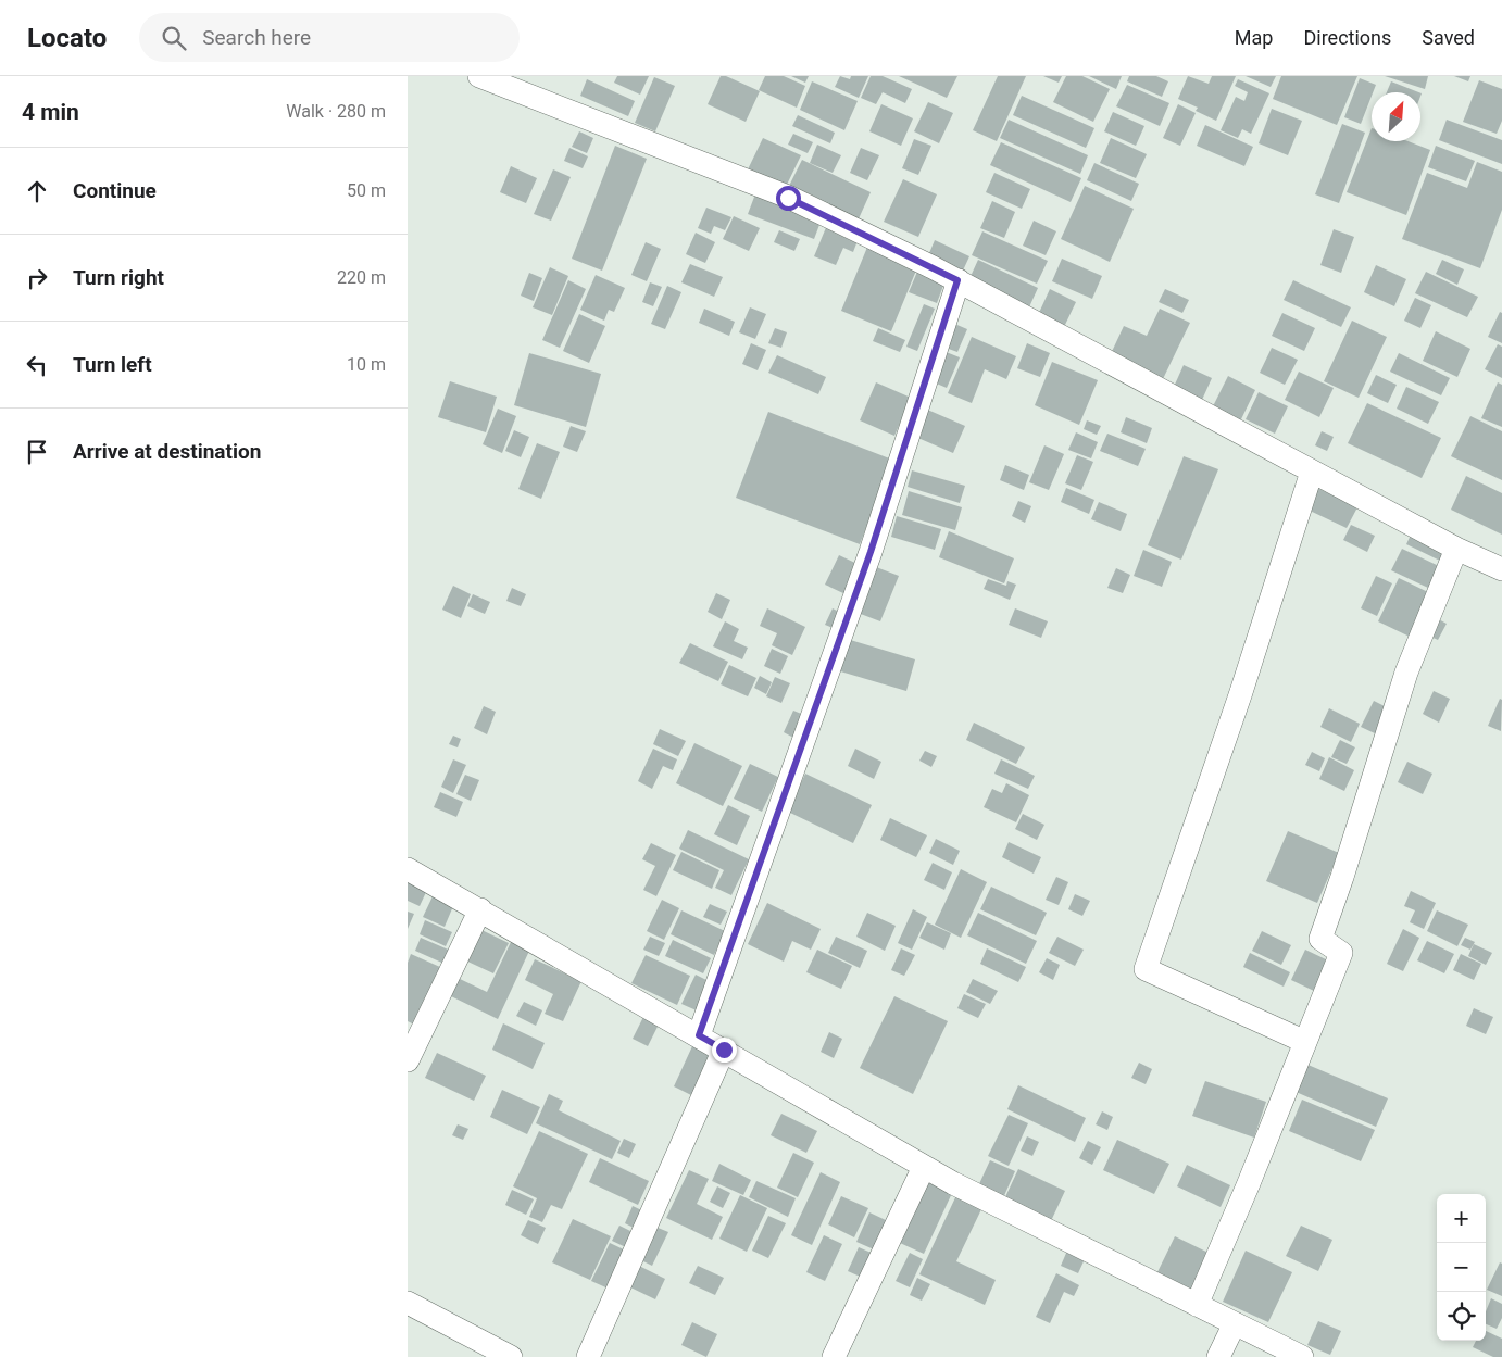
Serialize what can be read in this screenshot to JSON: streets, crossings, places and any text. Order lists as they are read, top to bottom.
{
  "north": "top right",
  "page": {
    "header": "Locato",
    "search": "Search here",
    "nav": ["Map", "Directions", "Saved"],
    "heading": ["4 min", "Walk · 280 m"],
    "list": [
      ["Continue", "50 m"],
      ["Turn right", "220 m"],
      ["Turn left", "10 m"],
      "Arrive at destination"
    ],
    "map_buttons": ["+", "−"]
  }
}
